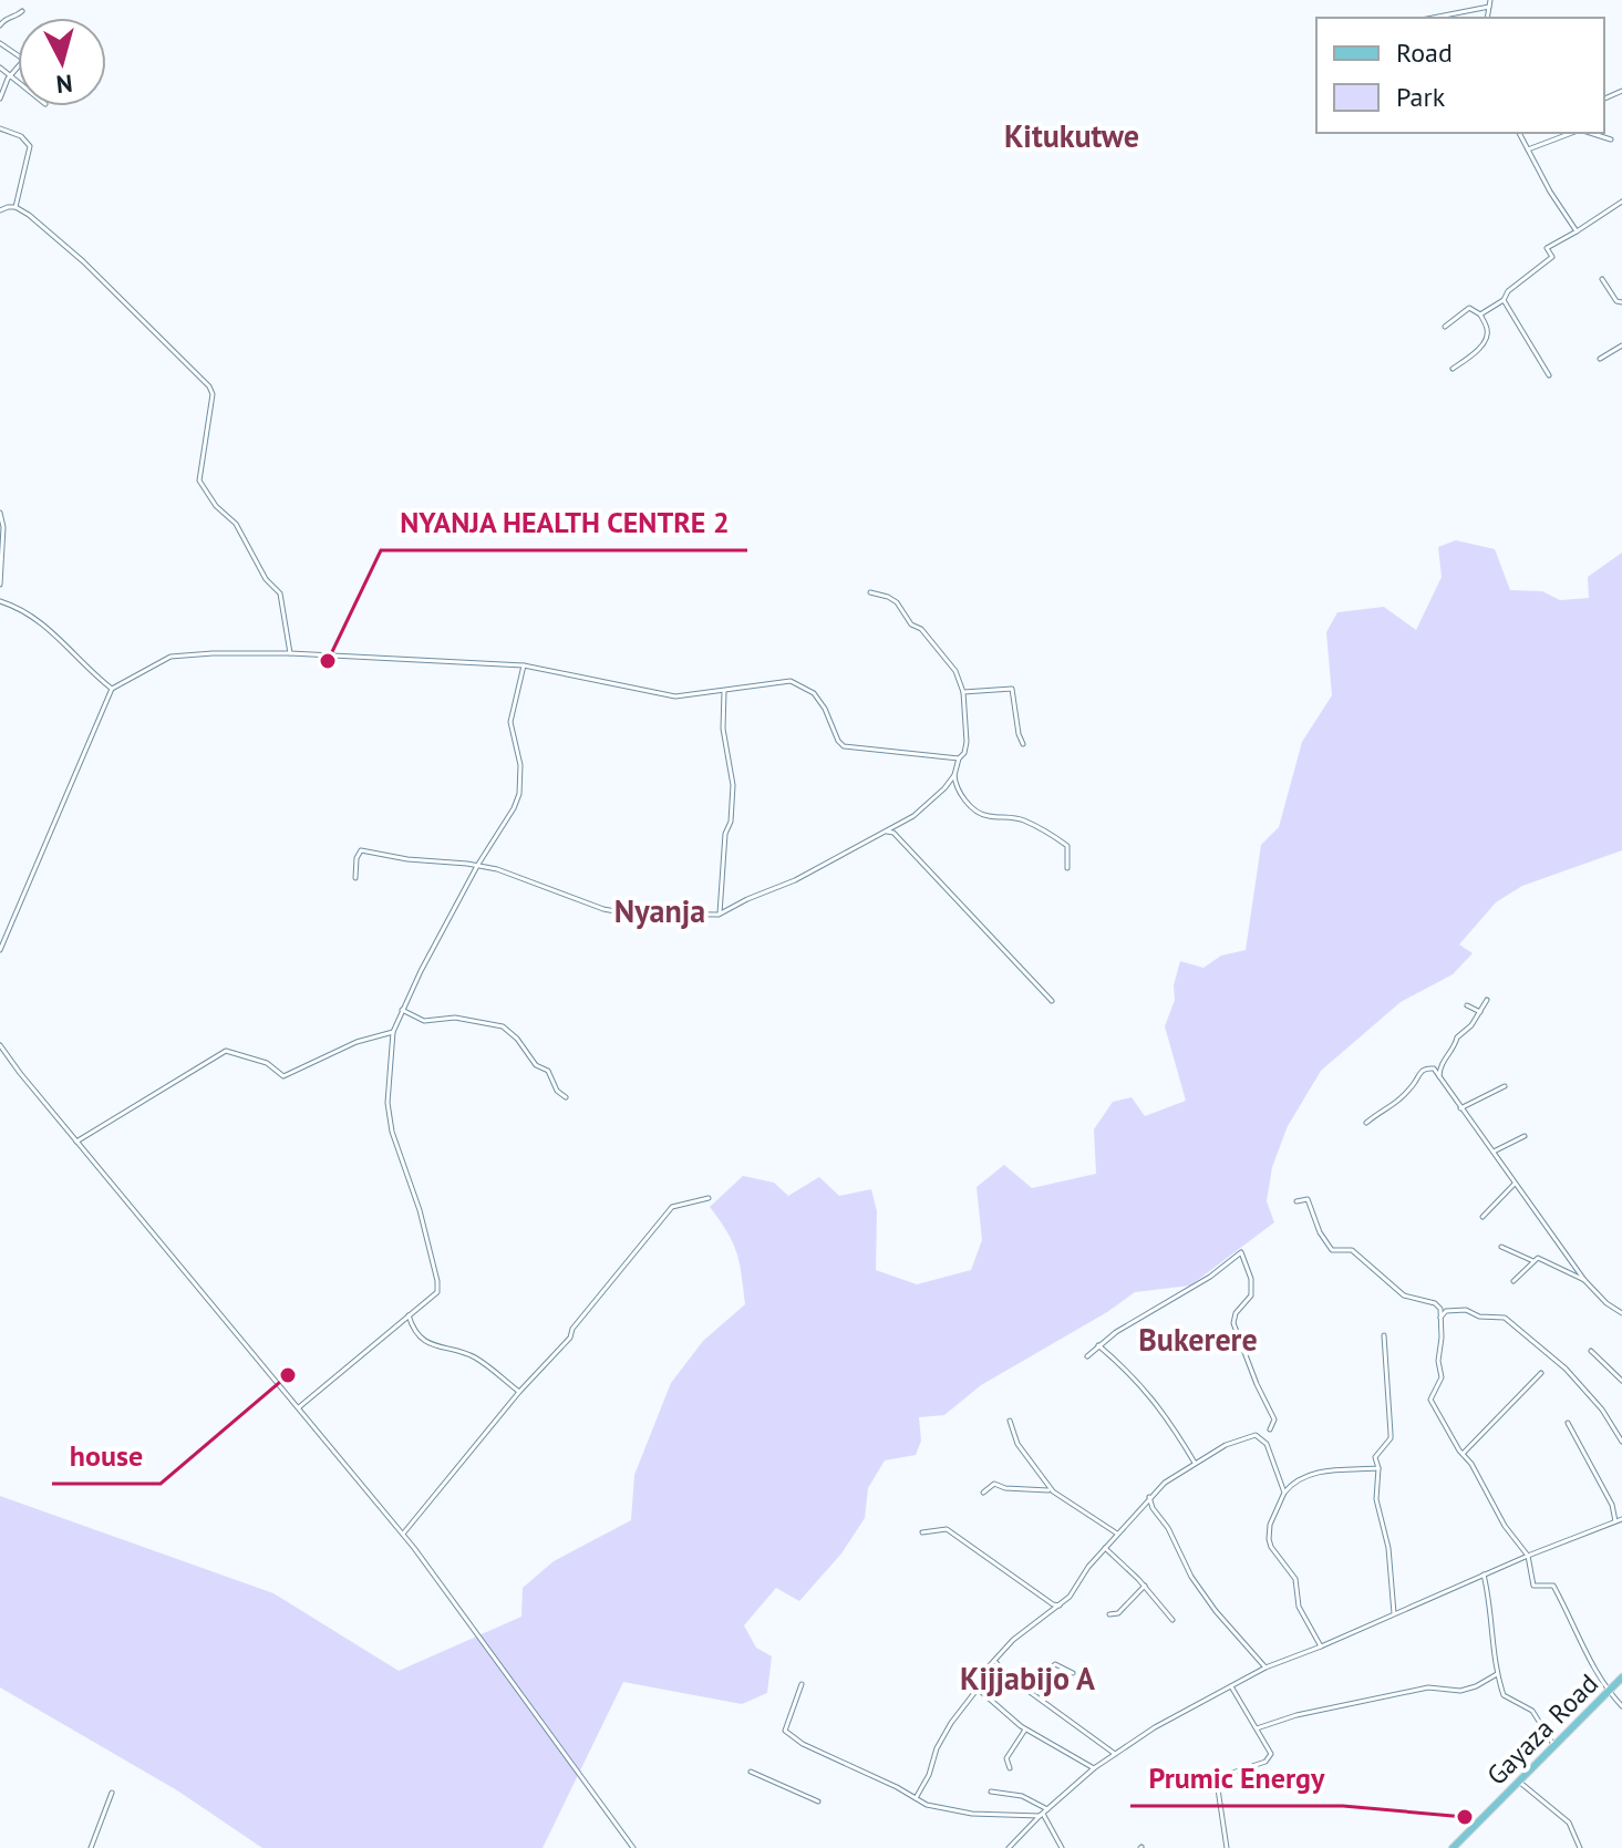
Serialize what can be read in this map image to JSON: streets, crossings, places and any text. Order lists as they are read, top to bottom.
{
  "streets": {
    "main road": ["Gayaza Road"]
  },
  "districts": [
    "Kitukutwe",
    "Nyanja",
    "Bukerere",
    "Kijjabijo A"
  ],
  "places": ["NYANJA HEALTH CENTRE 2", "house", "Prumic Energy"],
  "legend": ["Road", "Park"],
  "north": "bottom"
}
